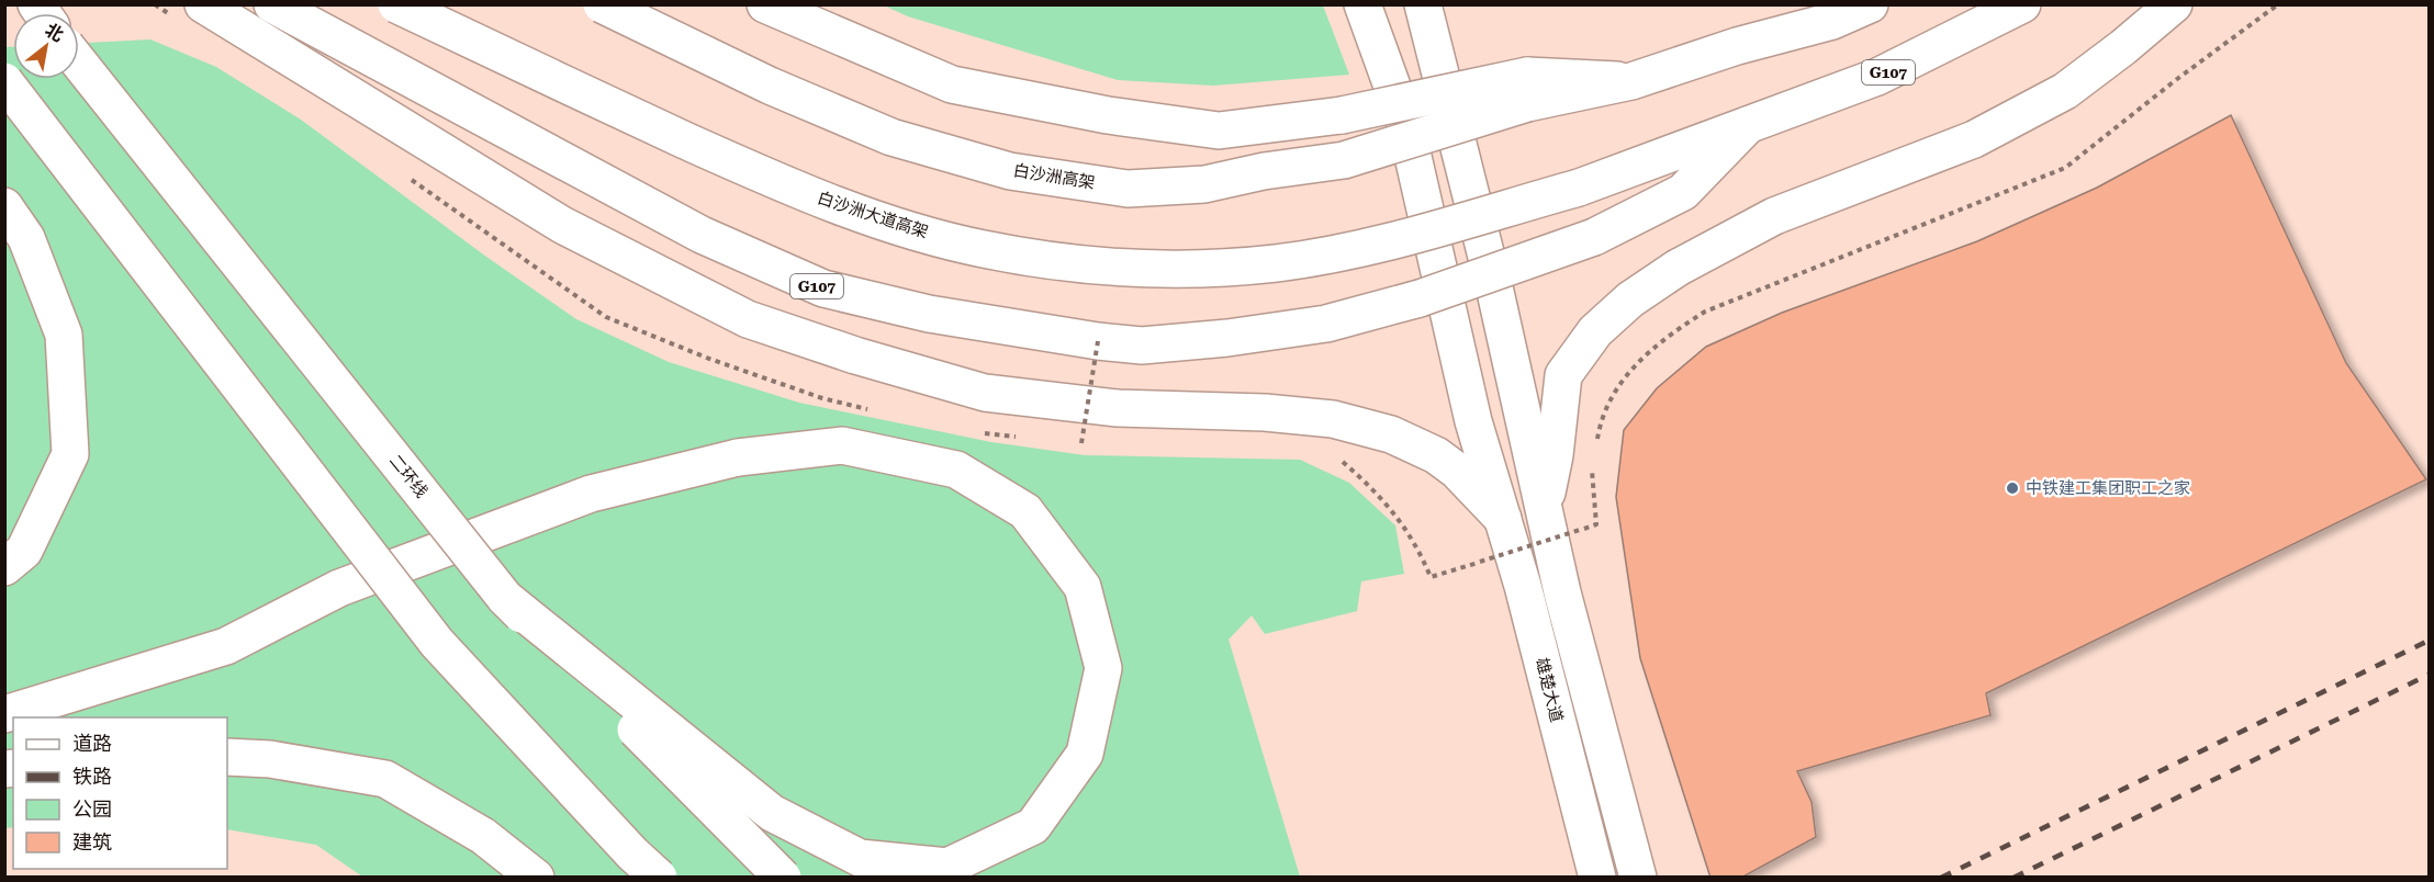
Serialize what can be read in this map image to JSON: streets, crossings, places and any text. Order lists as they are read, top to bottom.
{
  "streets": {
    "main road": [
      "G107",
      "白沙洲高架",
      "白沙洲大道高架",
      "二环线",
      "雄楚大道"
    ]
  },
  "crossings": [
    ["G107", "白沙洲大道高架"]
  ],
  "places": ["中铁建工集团职工之家"],
  "legend": [
    "道路",
    "铁路",
    "公园",
    "建筑"
  ],
  "north": "top right"
}
